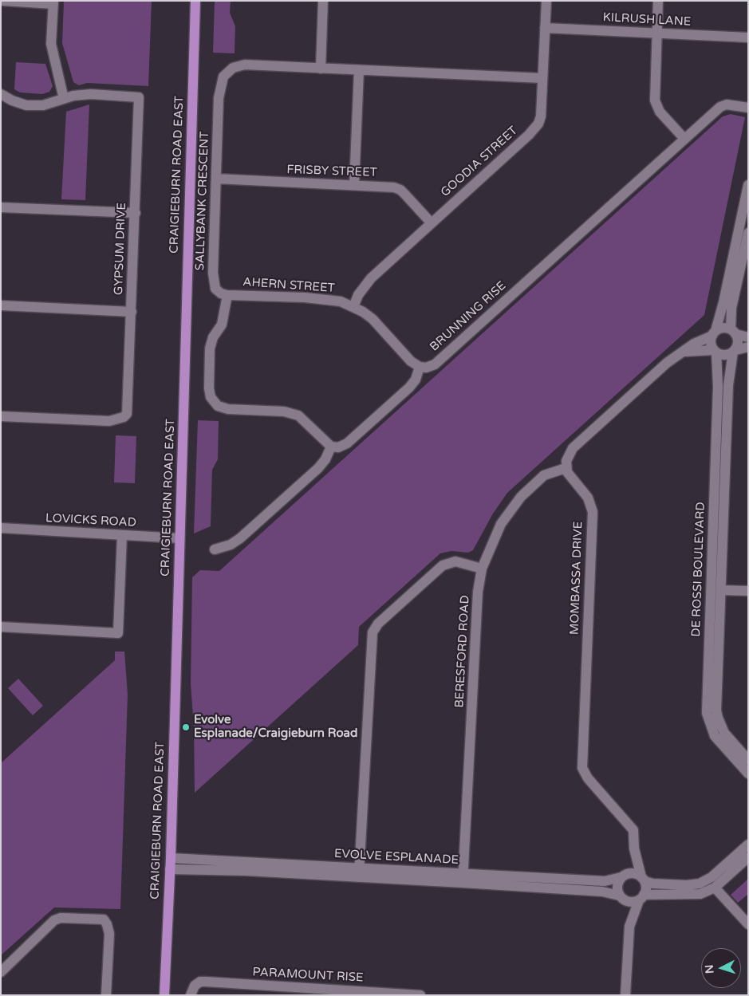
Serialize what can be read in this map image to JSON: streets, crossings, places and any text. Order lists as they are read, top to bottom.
{
  "streets": {
    "main road": ["CRAIGIEBURN ROAD EAST"],
    "street": [
      "KILRUSH LANE",
      "GOODIA STREET",
      "FRISBY STREET",
      "SALLYBANK CRESCENT",
      "GYPSUM DRIVE",
      "AHERN STREET",
      "BRUNNING RISE",
      "LOVICKS ROAD",
      "DE ROSSI BOULEVARD",
      "MOMBASSA DRIVE",
      "BERESFORD ROAD",
      "EVOLVE ESPLANADE",
      "PARAMOUNT RISE"
    ]
  },
  "crossings": [
    ["KILRUSH LANE", "GOODIA STREET"],
    ["GOODIA STREET", "FRISBY STREET"],
    ["GOODIA STREET", "AHERN STREET"],
    ["FRISBY STREET", "SALLYBANK CRESCENT"],
    ["CRAIGIEBURN ROAD EAST", "LOVICKS ROAD"],
    ["CRAIGIEBURN ROAD EAST", "EVOLVE ESPLANADE"],
    ["SALLYBANK CRESCENT", "AHERN STREET"],
    ["AHERN STREET", "BRUNNING RISE"],
    ["MOMBASSA DRIVE", "BERESFORD ROAD"],
    ["MOMBASSA DRIVE", "EVOLVE ESPLANADE"],
    ["BERESFORD ROAD", "EVOLVE ESPLANADE"]
  ],
  "places": ["Evolve Esplanade/Craigieburn Road"],
  "north": "left"
}
